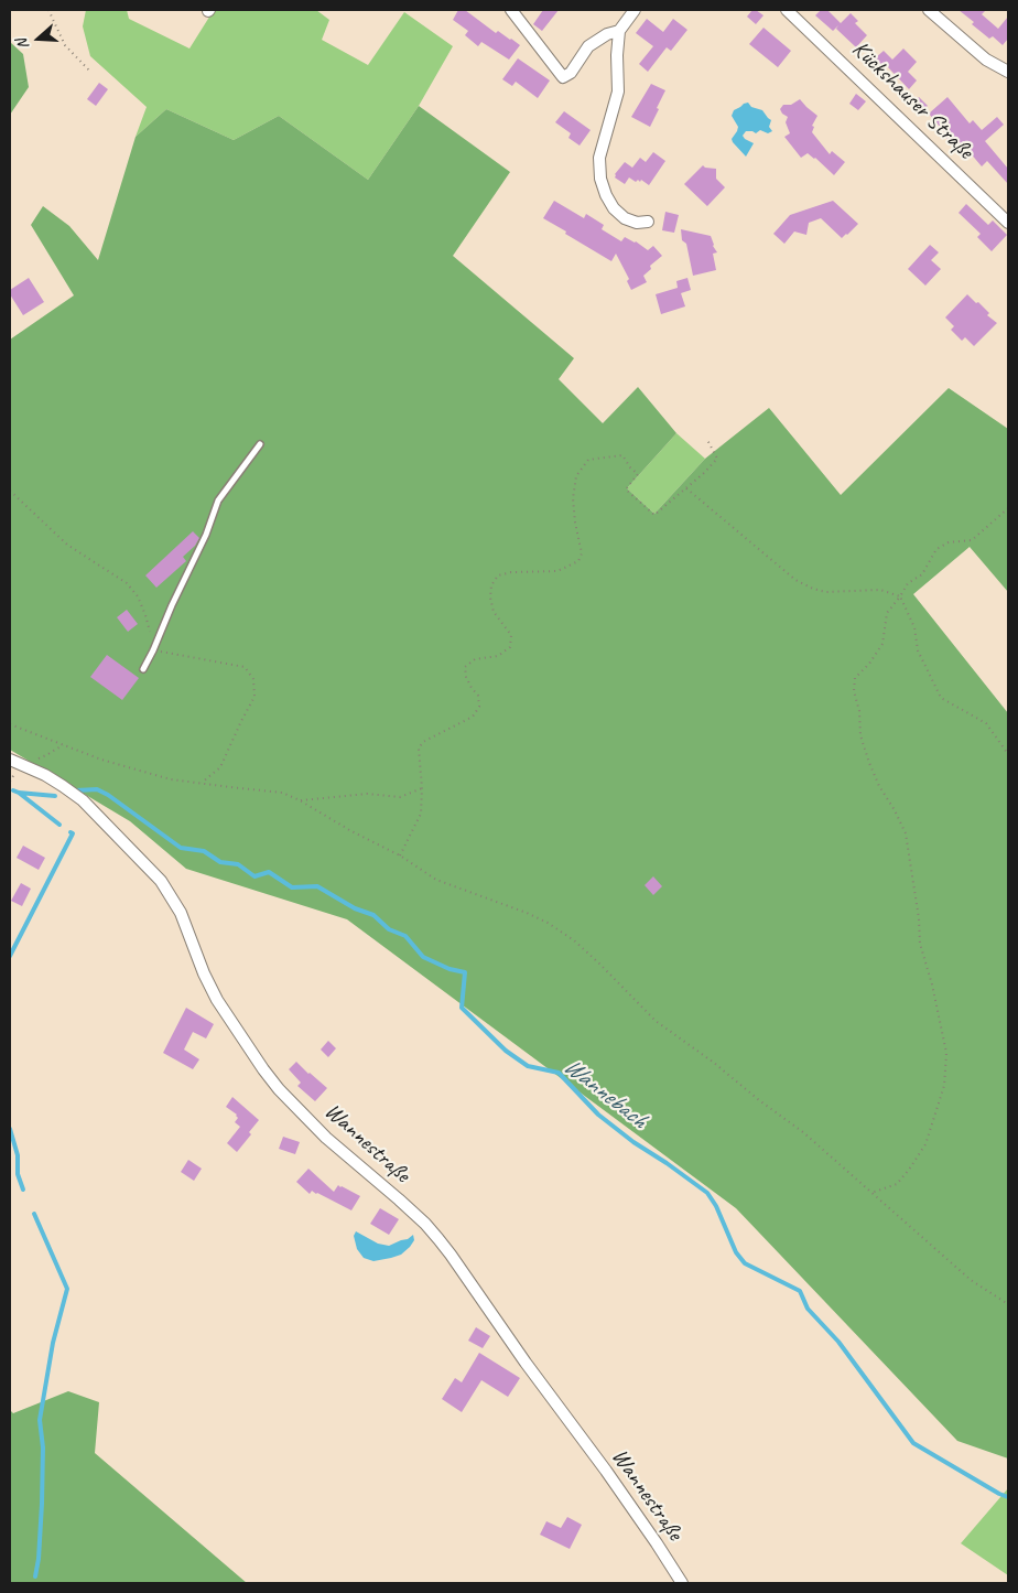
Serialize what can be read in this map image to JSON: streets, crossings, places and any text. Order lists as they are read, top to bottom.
{
  "streets": {
    "street": ["Kückshauser Straße", "Wannestraße"]
  },
  "water": ["Wannebach"],
  "north": "left"
}
